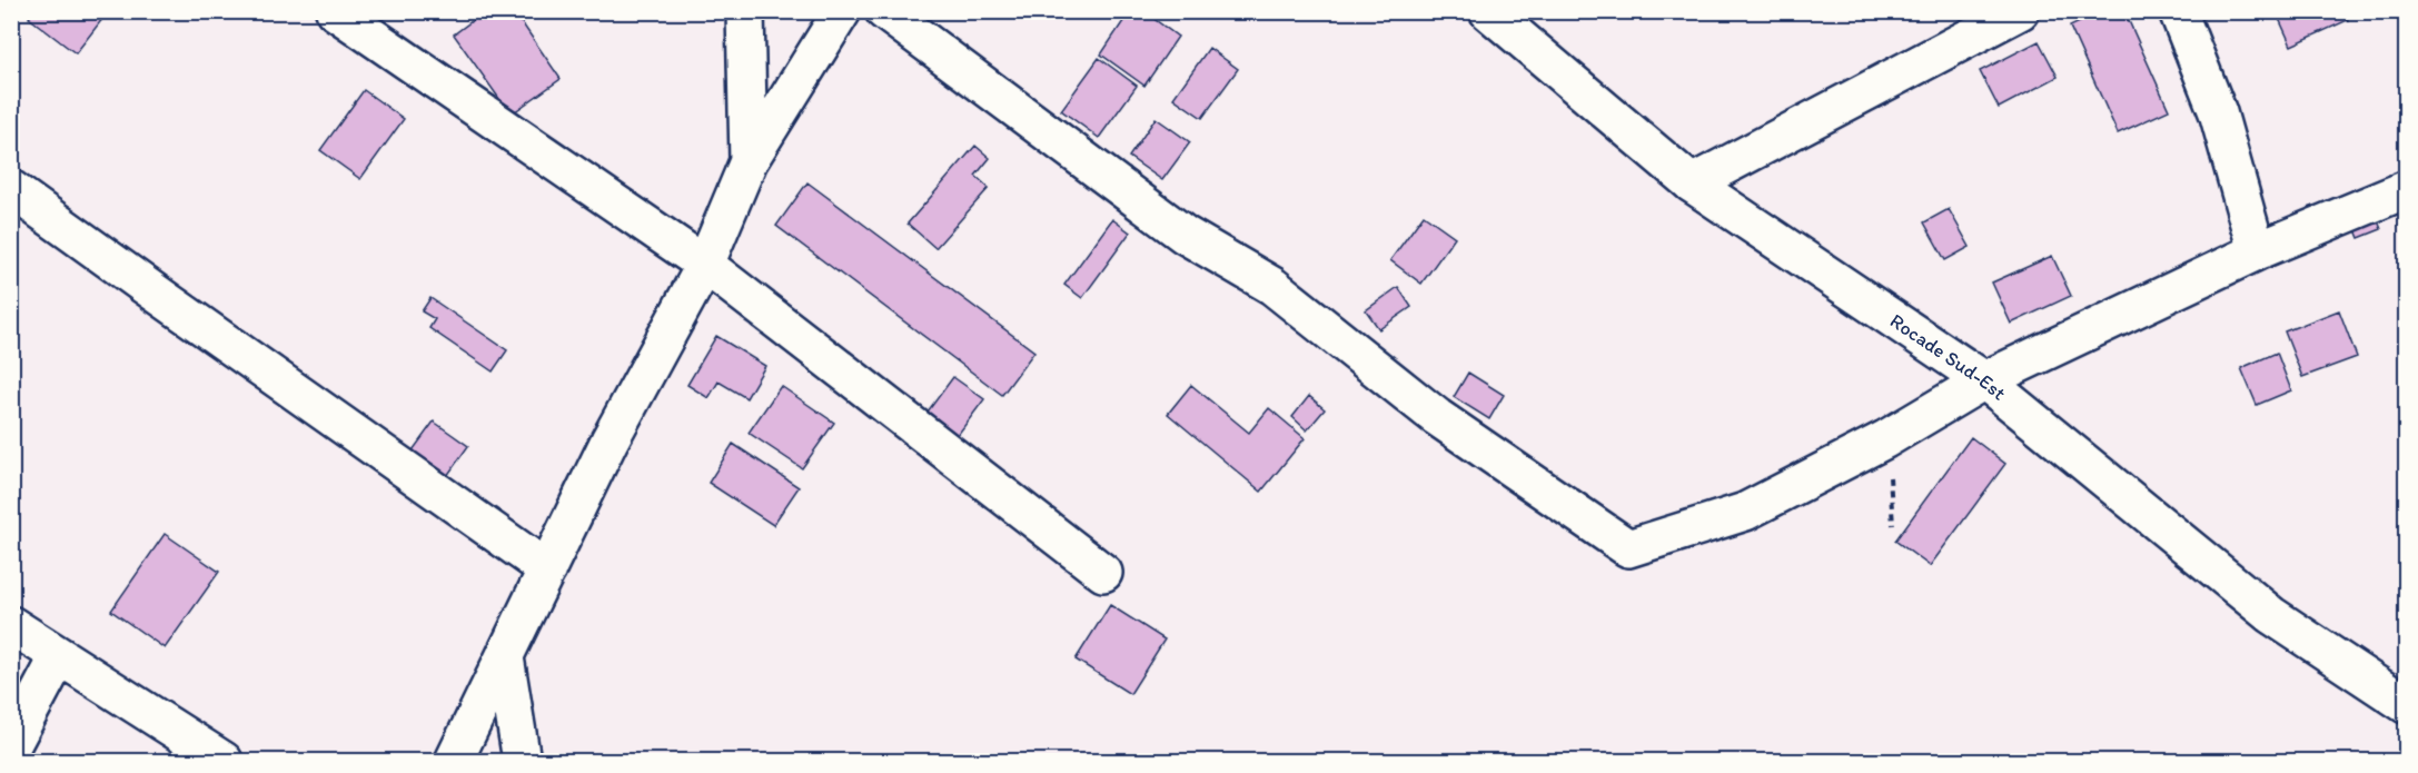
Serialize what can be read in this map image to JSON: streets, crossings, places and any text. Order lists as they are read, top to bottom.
{
  "streets": {
    "street": ["Rocade Sud-Est"]
  }
}
